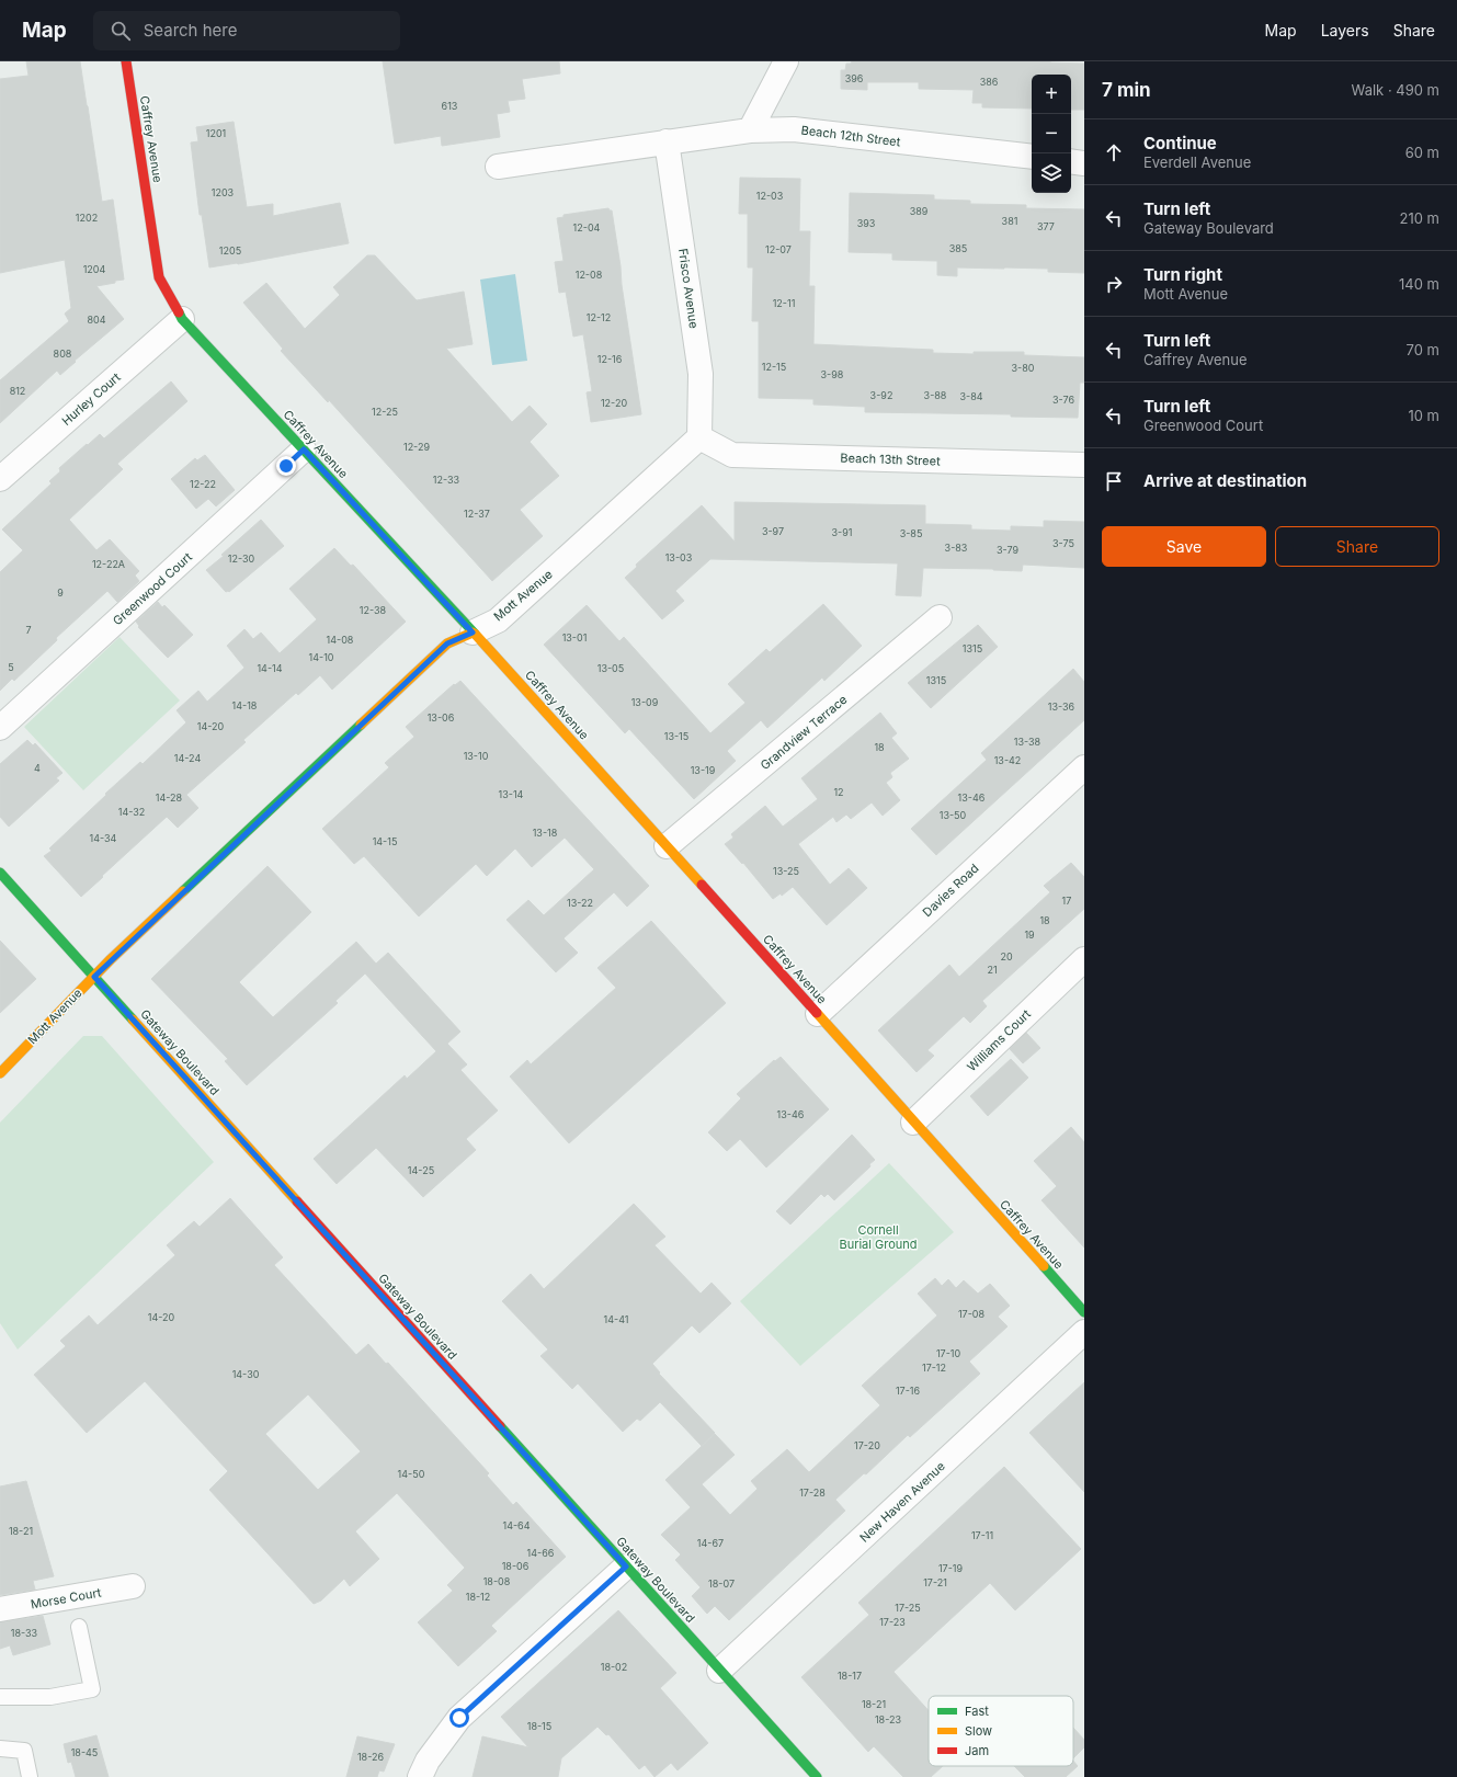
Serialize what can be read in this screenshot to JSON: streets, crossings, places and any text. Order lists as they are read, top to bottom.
{
  "streets": {
    "street": [
      "Beach 12th Street",
      "Caffrey Avenue",
      "Frisco Avenue",
      "Hurley Court",
      "Beach 13th Street",
      "Greenwood Court",
      "Mott Avenue",
      "Grandview Terrace",
      "Davies Road",
      "Williams Court",
      "Gateway Boulevard",
      "New Haven Avenue",
      "Morse Court"
    ]
  },
  "crossings": [
    ["Beach 12th Street", "Frisco Avenue"],
    ["Caffrey Avenue", "Hurley Court"],
    ["Caffrey Avenue", "Greenwood Court"],
    ["Caffrey Avenue", "Mott Avenue"],
    ["Caffrey Avenue", "Grandview Terrace"],
    ["Caffrey Avenue", "Davies Road"],
    ["Caffrey Avenue", "Williams Court"],
    ["Frisco Avenue", "Beach 13th Street"],
    ["Frisco Avenue", "Mott Avenue"],
    ["Beach 13th Street", "Mott Avenue"],
    ["Mott Avenue", "Gateway Boulevard"],
    ["Gateway Boulevard", "New Haven Avenue"]
  ],
  "parks": ["Cornell Burial Ground"],
  "house_numbers": [
    "396",
    "386",
    "613",
    "1201",
    "1203",
    "12-03",
    "389",
    "1202",
    "381",
    "393",
    "377",
    "12-04",
    "385",
    "12-07",
    "1205",
    "1204",
    "12-08",
    "12-11",
    "12-12",
    "804",
    "808",
    "12-16",
    "12-15",
    "3-80",
    "3-98",
    "812",
    "3-92",
    "3-88",
    "3-84",
    "3-76",
    "12-20",
    "12-25",
    "12-29",
    "12-33",
    "12-22",
    "12-37",
    "3-97",
    "3-91",
    "3-85",
    "3-75",
    "3-83",
    "3-79",
    "13-03",
    "12-30",
    "12-22A",
    "9",
    "12-38",
    "7",
    "13-01",
    "14-08",
    "1315",
    "14-10",
    "5",
    "14-14",
    "13-05",
    "1315",
    "13-09",
    "14-18",
    "13-36",
    "13-06",
    "14-20",
    "13-15",
    "13-38",
    "18",
    "13-10",
    "14-24",
    "13-42",
    "4",
    "13-19",
    "12",
    "13-14",
    "14-28",
    "13-46",
    "14-32",
    "13-50",
    "13-18",
    "14-34",
    "14-15",
    "13-25",
    "17",
    "13-22",
    "18",
    "19",
    "20",
    "21",
    "13-46",
    "14-25",
    "17-08",
    "14-20",
    "14-41",
    "17-10",
    "17-12",
    "14-30",
    "17-16",
    "17-20",
    "14-50",
    "17-28",
    "14-64",
    "18-21",
    "17-11",
    "14-67",
    "14-66",
    "18-06",
    "17-19",
    "18-08",
    "17-21",
    "18-07",
    "18-12",
    "17-25",
    "17-23",
    "18-33",
    "18-02",
    "18-17",
    "18-21",
    "18-23",
    "18-15",
    "18-45",
    "18-26"
  ],
  "legend": ["Fast", "Slow", "Jam"],
  "page": {
    "header": "Map",
    "search": "Search here",
    "nav": ["Map", "Layers", "Share"],
    "heading": ["7 min", "Walk · 490 m"],
    "map_buttons": ["+", "−"],
    "list": [
      ["Continue", "Everdell Avenue", "60 m"],
      ["Turn left", "Gateway Boulevard", "210 m"],
      ["Turn right", "Mott Avenue", "140 m"],
      ["Turn left", "Caffrey Avenue", "70 m"],
      ["Turn left", "Greenwood Court", "10 m"],
      "Arrive at destination"
    ],
    "buttons": ["Save", "Share"]
  }
}
